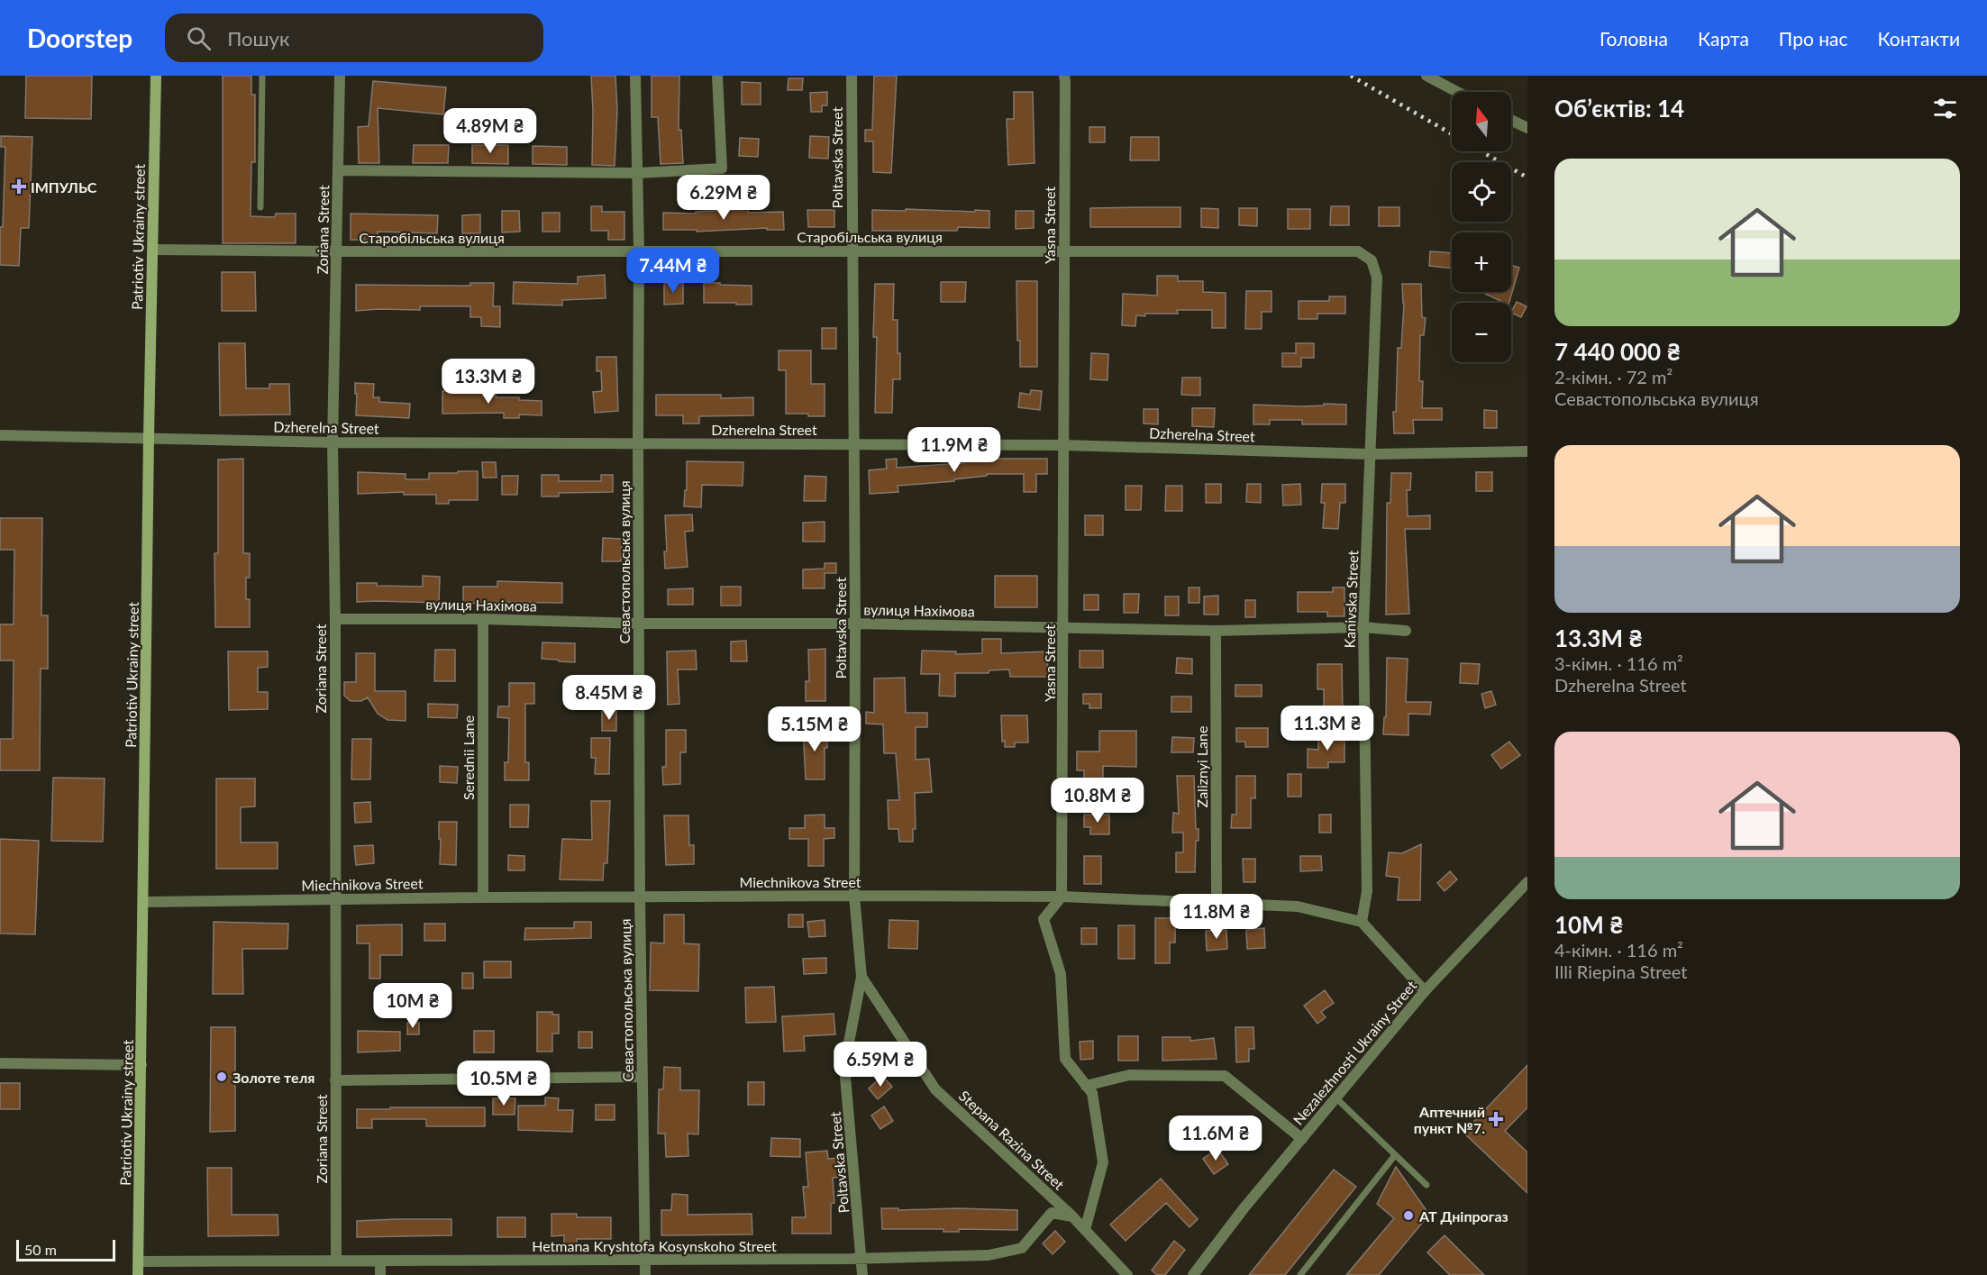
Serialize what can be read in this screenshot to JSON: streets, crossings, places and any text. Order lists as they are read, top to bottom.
{
  "streets": {
    "main road": ["Patriotiv Ukrainy street"],
    "street": [
      "Poltavska Street",
      "Yasna Street",
      "Zoriana Street",
      "Старобільська вулиця",
      "Dzherelna Street",
      "Севастопольська вулиця",
      "Kanivska Street",
      "вулиця Нахімова",
      "Serednii Lane",
      "Zaliznyi Lane",
      "Miechnikova Street",
      "Nezalezhnosti Ukrainy Street",
      "Stepana Razina Street",
      "Hetmana Kryshtofa Kosynskoho Street"
    ]
  },
  "crossings": [
    ["Poltavska Street", "Старобільська вулиця"],
    ["Poltavska Street", "Dzherelna Street"],
    ["Poltavska Street", "вулиця Нахімова"],
    ["Poltavska Street", "Miechnikova Street"],
    ["Poltavska Street", "Stepana Razina Street"],
    ["Poltavska Street", "Hetmana Kryshtofa Kosynskoho Street"],
    ["Yasna Street", "Старобільська вулиця"],
    ["Yasna Street", "Dzherelna Street"],
    ["Yasna Street", "вулиця Нахімова"],
    ["Yasna Street", "Miechnikova Street"],
    ["Zoriana Street", "Старобільська вулиця"],
    ["Zoriana Street", "Dzherelna Street"],
    ["Zoriana Street", "вулиця Нахімова"],
    ["Zoriana Street", "Miechnikova Street"],
    ["Zoriana Street", "Hetmana Kryshtofa Kosynskoho Street"],
    ["Старобільська вулиця", "Patriotiv Ukrainy street"],
    ["Старобільська вулиця", "Севастопольська вулиця"],
    ["Старобільська вулиця", "Kanivska Street"],
    ["Patriotiv Ukrainy street", "Dzherelna Street"],
    ["Patriotiv Ukrainy street", "Miechnikova Street"],
    ["Patriotiv Ukrainy street", "Hetmana Kryshtofa Kosynskoho Street"],
    ["Dzherelna Street", "Севастопольська вулиця"],
    ["Dzherelna Street", "Kanivska Street"],
    ["Севастопольська вулиця", "вулиця Нахімова"],
    ["Севастопольська вулиця", "Miechnikova Street"],
    ["Севастопольська вулиця", "Hetmana Kryshtofa Kosynskoho Street"],
    ["Kanivska Street", "вулиця Нахімова"],
    ["Kanivska Street", "Miechnikova Street"],
    ["вулиця Нахімова", "Serednii Lane"],
    ["вулиця Нахімова", "Zaliznyi Lane"],
    ["Serednii Lane", "Miechnikova Street"],
    ["Zaliznyi Lane", "Miechnikova Street"],
    ["Stepana Razina Street", "Hetmana Kryshtofa Kosynskoho Street"]
  ],
  "places": {
    "health": ["ІМПУЛЬС", "Аптечний пункт №7."],
    "other": ["Золоте теля", "АТ Дніпрогаз"]
  },
  "scale_bar": "50 m",
  "north": "top",
  "page": {
    "header": "Doorstep",
    "search": "Пошук",
    "nav": [
      "Головна",
      "Карта",
      "Про нас",
      "Контакти"
    ],
    "heading": "Об’єктів: 14",
    "map_buttons": ["+", "−"],
    "price": [
      "4.89M ₴",
      "6.29M ₴",
      "7.44M ₴",
      "13.3M ₴",
      "11.9M ₴",
      "8.45M ₴",
      "11.3M ₴",
      "5.15M ₴",
      "10.8M ₴",
      "11.8M ₴",
      "10M ₴",
      "6.59M ₴",
      "10.5M ₴",
      "11.6M ₴"
    ],
    "list": [
      {
        "name": "7 440 000 ₴",
        "note": "2-кімн. · 72 m² · Севастопольська вулиця"
      },
      {
        "name": "13.3M ₴",
        "note": "3-кімн. · 116 m² · Dzherelna Street"
      },
      {
        "name": "10M ₴",
        "note": "4-кімн. · 116 m² · Illi Riepina Street"
      }
    ],
    "scale": "50 m"
  }
}
